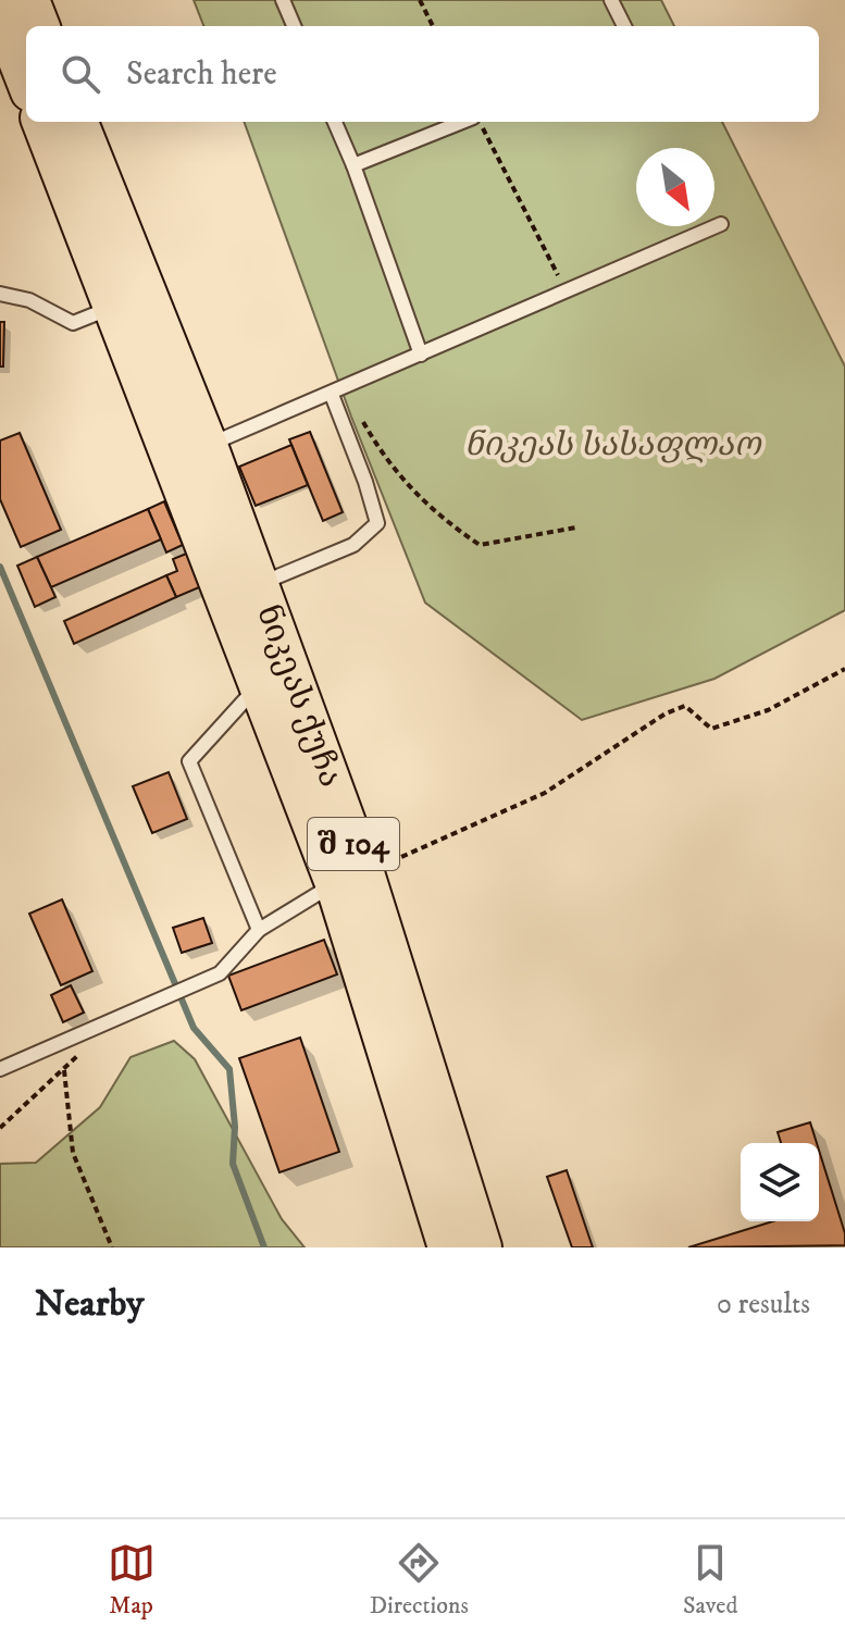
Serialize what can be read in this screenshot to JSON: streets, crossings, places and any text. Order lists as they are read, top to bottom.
{
  "streets": {
    "main road": ["ნიკეას ქუჩა", "შ 104"]
  },
  "crossings": [
    ["ნიკეას ქუჩა", "შ 104"]
  ],
  "parks": ["ნიკეას სასაფლაო"],
  "north": "bottom right",
  "page": {
    "search": "Search here",
    "heading": ["Nearby", "0 results"],
    "nav": ["Map", "Directions", "Saved"]
  }
}
